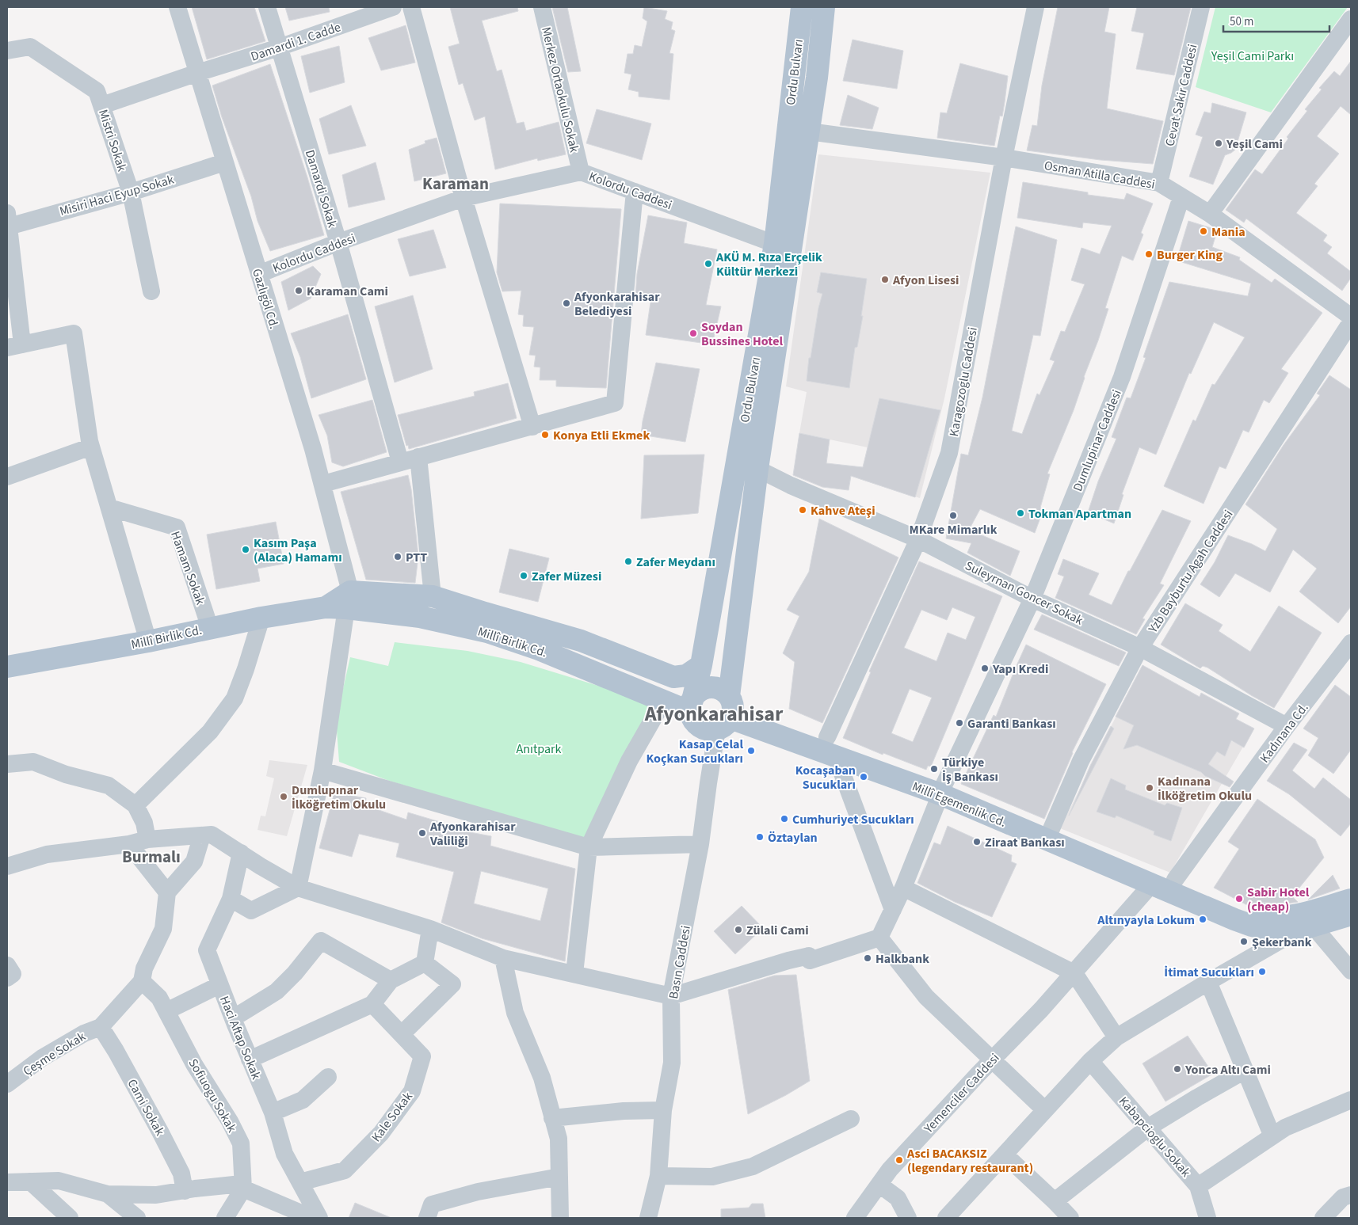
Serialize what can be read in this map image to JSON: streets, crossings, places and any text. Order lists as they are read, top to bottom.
{
  "streets": {
    "main road": ["Ordu Bulvarı", "Millî Birlik Cd.", "Millî Egemenlik Cd."],
    "street": [
      "Damardi 1. Cadde",
      "Merkez Ortaokulu Sokak",
      "Cevat Sakir Caddesi",
      "Mistri Sokak",
      "Osman Atilla Caddesi",
      "Damardi Sokak",
      "Kolordu Caddesi",
      "Misiri Haci Eyup Sokak",
      "Gazlıgöl Cd.",
      "Karagozoglu Caddesi",
      "Dumlupinar Caddesi",
      "Hamam Sokak",
      "Yzb Bayburtu Agah Caddesi",
      "Suleyrnan Goncer Sokak",
      "Kadınana Cd.",
      "Basın Caddesi",
      "Haci Aftap Sokak",
      "Çeşme Sokak",
      "Yemenciler Caddesi",
      "Sofiuogu Sokak",
      "Cami Sokak",
      "Kale Sokak",
      "Kabapcioglu Sokak"
    ]
  },
  "crossings": [
    ["Damardi 1. Cadde", "Mistri Sokak"],
    ["Damardi 1. Cadde", "Damardi Sokak"],
    ["Damardi 1. Cadde", "Gazlıgöl Cd."],
    ["Ordu Bulvarı", "Osman Atilla Caddesi"],
    ["Ordu Bulvarı", "Kolordu Caddesi"],
    ["Ordu Bulvarı", "Suleyrnan Goncer Sokak"],
    ["Ordu Bulvarı", "Millî Birlik Cd."],
    ["Ordu Bulvarı", "Millî Egemenlik Cd."],
    ["Ordu Bulvarı", "Basın Caddesi"],
    ["Merkez Ortaokulu Sokak", "Kolordu Caddesi"],
    ["Cevat Sakir Caddesi", "Osman Atilla Caddesi"],
    ["Mistri Sokak", "Misiri Haci Eyup Sokak"],
    ["Osman Atilla Caddesi", "Karagozoglu Caddesi"],
    ["Osman Atilla Caddesi", "Dumlupinar Caddesi"],
    ["Damardi Sokak", "Kolordu Caddesi"],
    ["Kolordu Caddesi", "Gazlıgöl Cd."],
    ["Misiri Haci Eyup Sokak", "Gazlıgöl Cd."],
    ["Gazlıgöl Cd.", "Millî Birlik Cd."],
    ["Karagozoglu Caddesi", "Suleyrnan Goncer Sokak"],
    ["Karagozoglu Caddesi", "Millî Egemenlik Cd."],
    ["Dumlupinar Caddesi", "Suleyrnan Goncer Sokak"],
    ["Dumlupinar Caddesi", "Millî Egemenlik Cd."],
    ["Hamam Sokak", "Millî Birlik Cd."],
    ["Yzb Bayburtu Agah Caddesi", "Suleyrnan Goncer Sokak"],
    ["Yzb Bayburtu Agah Caddesi", "Millî Egemenlik Cd."],
    ["Suleyrnan Goncer Sokak", "Kadınana Cd."],
    ["Millî Birlik Cd.", "Millî Egemenlik Cd."],
    ["Millî Birlik Cd.", "Basın Caddesi"],
    ["Kadınana Cd.", "Millî Egemenlik Cd."],
    ["Millî Egemenlik Cd.", "Basın Caddesi"],
    ["Millî Egemenlik Cd.", "Yemenciler Caddesi"],
    ["Haci Aftap Sokak", "Kale Sokak"],
    ["Çeşme Sokak", "Sofiuogu Sokak"],
    ["Çeşme Sokak", "Cami Sokak"]
  ],
  "districts": ["Karaman", "Afyonkarahisar", "Burmalı"],
  "parks": ["Yeşil Cami Parkı", "Anıtpark"],
  "places": [
    "Yeşil Cami",
    "Mania",
    "Burger King",
    "AKÜ M. Rıza Erçelik Kültür Merkezi",
    "Afyon Lisesi",
    "Karaman Cami",
    "Afyonkarahisar Belediyesi",
    "Soydan Bussines Hotel",
    "Konya Etli Ekmek",
    "Kahve Ateşi",
    "Tokman Apartman",
    "MKare Mimarlık",
    "Kasım Paşa (Alaca) Hamamı",
    "PTT",
    "Zafer Meydanı",
    "Zafer Müzesi",
    "Yapı Kredi",
    "Garanti Bankası",
    "Kasap Celal Koçkan Sucukları",
    "Türkiye İş Bankası",
    "Kocaşaban Sucukları",
    "Kadınana İlköğretim Okulu",
    "Dumlupınar İlköğretim Okulu",
    "Cumhuriyet Sucukları",
    "Afyonkarahisar Valiliği",
    "Öztaylan",
    "Ziraat Bankası",
    "Sabir Hotel (cheap)",
    "Altınyayla Lokum",
    "Zülali Cami",
    "Şekerbank",
    "Halkbank",
    "İtimat Sucukları",
    "Yonca Altı Cami",
    "Asci BACAKSIZ (legendary restaurant)"
  ],
  "scale_bar": "50 m"
}
